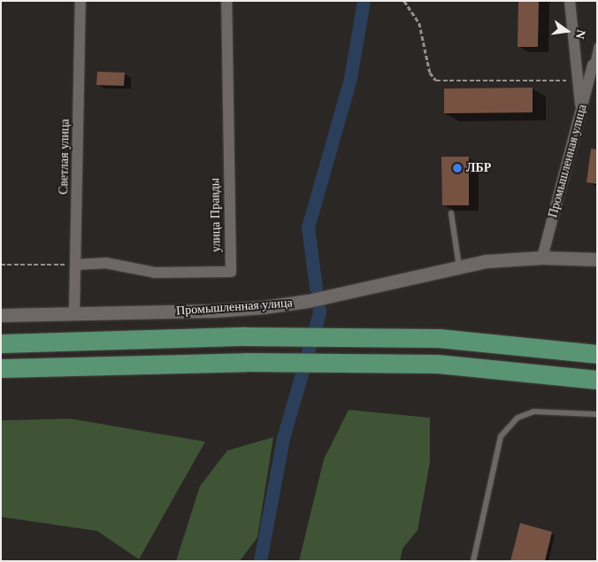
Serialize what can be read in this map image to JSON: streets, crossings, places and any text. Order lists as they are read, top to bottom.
{
  "streets": {
    "street": ["Светлая улица", "Промышленная улица", "улица Правды"]
  },
  "crossings": [
    ["Светлая улица", "Промышленная улица"],
    ["Светлая улица", "улица Правды"]
  ],
  "places": ["ЛБР"],
  "north": "right"
}
